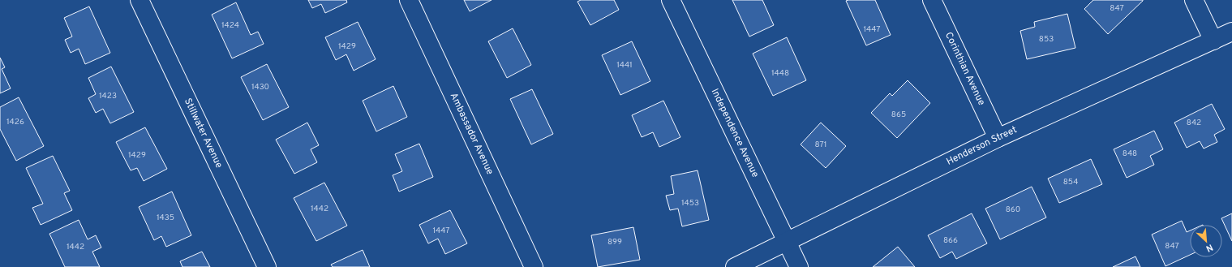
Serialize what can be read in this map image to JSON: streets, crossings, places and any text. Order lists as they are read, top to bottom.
{
  "streets": {
    "street": [
      "Corinthian Avenue",
      "Stillwater Avenue",
      "Ambassador Avenue",
      "Independence Avenue",
      "Henderson Street"
    ]
  },
  "crossings": [
    ["Corinthian Avenue", "Henderson Street"],
    ["Independence Avenue", "Henderson Street"]
  ],
  "house_numbers": [
    "847",
    "1424",
    "1447",
    "853",
    "1429",
    "1441",
    "1448",
    "1430",
    "1423",
    "865",
    "1426",
    "842",
    "871",
    "848",
    "1429",
    "854",
    "1453",
    "1442",
    "860",
    "1435",
    "1447",
    "866",
    "899",
    "847",
    "1442"
  ],
  "north": "bottom right"
}
